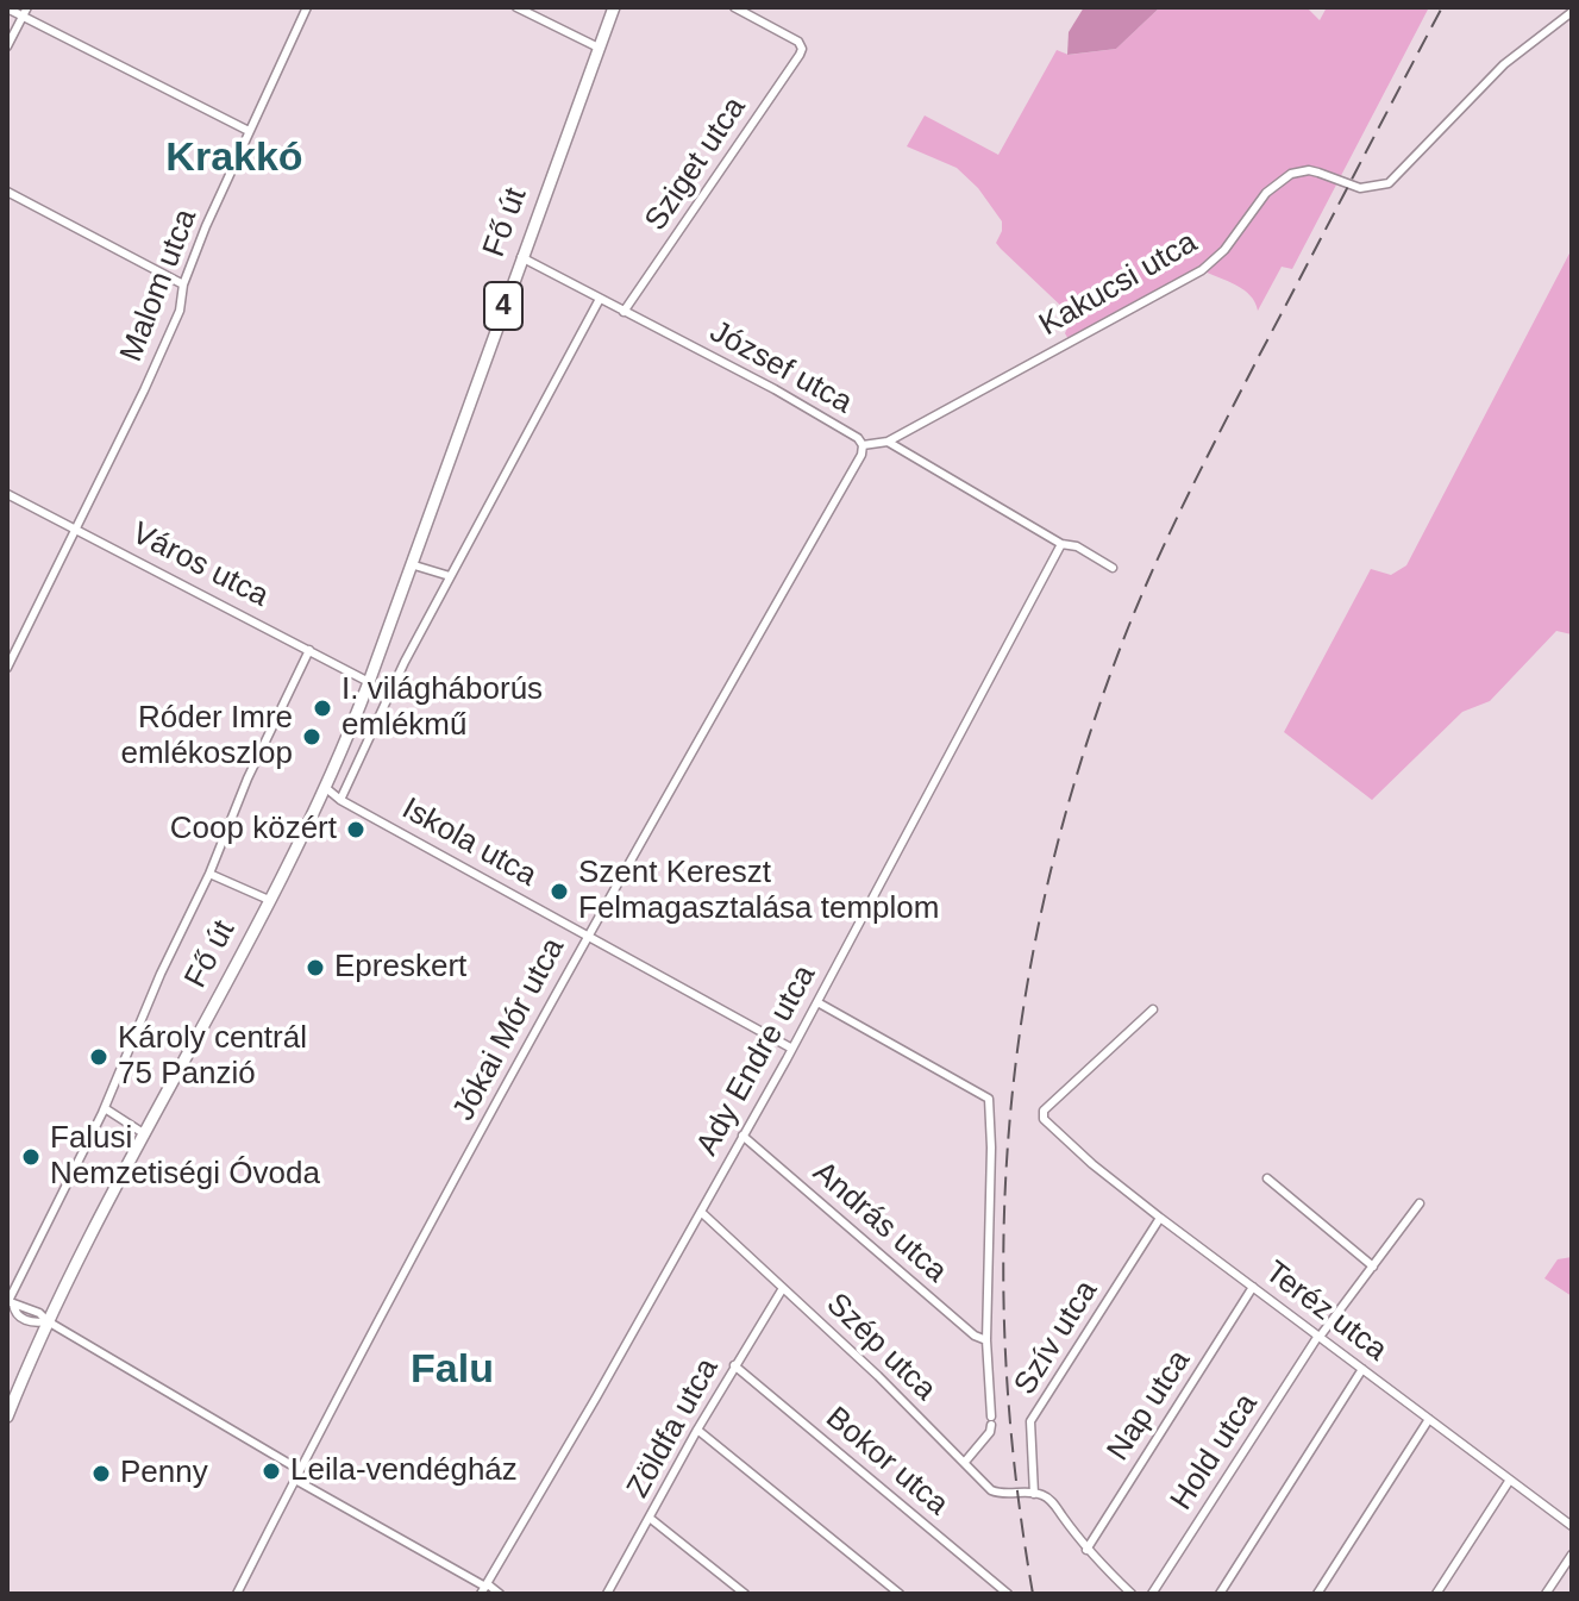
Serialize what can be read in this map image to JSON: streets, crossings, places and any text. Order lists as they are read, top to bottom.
{
  "streets": {
    "main road": ["Fő út", "4"],
    "street": [
      "Sziget utca",
      "Kakucsi utca",
      "Malom utca",
      "József utca",
      "Város utca",
      "Iskola utca",
      "Jókai Mór utca",
      "Ady Endre utca",
      "András utca",
      "Teréz utca",
      "Szív utca",
      "Szép utca",
      "Nap utca",
      "Zöldfa utca",
      "Hold utca",
      "Bokor utca"
    ]
  },
  "crossings": [
    ["Sziget utca", "József utca"],
    ["Fő út", "József utca"],
    ["Fő út", "Város utca"],
    ["Fő út", "Iskola utca"],
    ["Kakucsi utca", "József utca"],
    ["Malom utca", "Város utca"],
    ["József utca", "Jókai Mór utca"],
    ["Iskola utca", "Jókai Mór utca"],
    ["Iskola utca", "Ady Endre utca"],
    ["Ady Endre utca", "András utca"],
    ["Ady Endre utca", "Szép utca"],
    ["Teréz utca", "Szív utca"],
    ["Teréz utca", "Nap utca"],
    ["Teréz utca", "Hold utca"],
    ["Szív utca", "Szép utca"],
    ["Szép utca", "Zöldfa utca"],
    ["Zöldfa utca", "Bokor utca"]
  ],
  "districts": ["Krakkó", "Falu"],
  "places": [
    "I. világháborús emlékmű",
    "Róder Imre emlékoszlop",
    "Coop közért",
    "Szent Kereszt Felmagasztalása templom",
    "Epreskert",
    "Károly centrál 75 Panzió",
    "Falusi Nemzetiségi Óvoda",
    "Leila-vendégház",
    "Penny"
  ]
}
